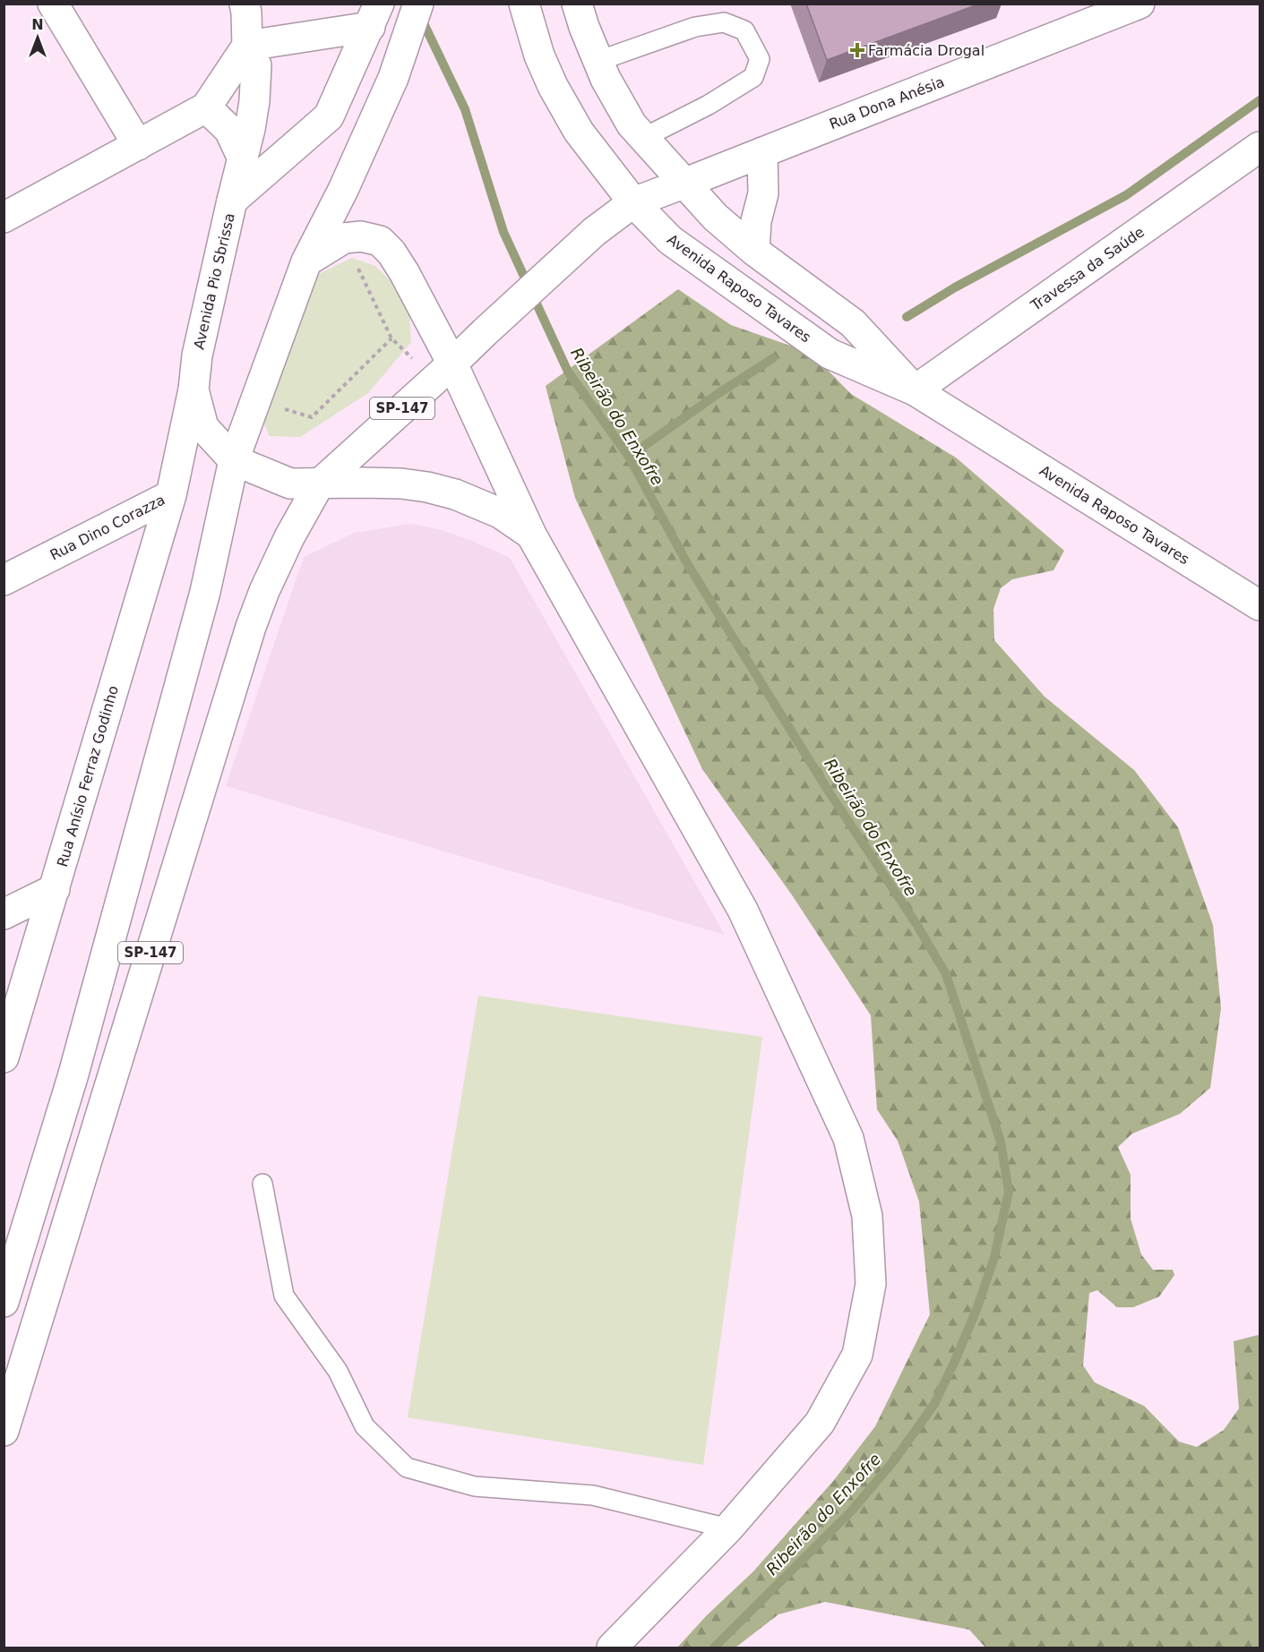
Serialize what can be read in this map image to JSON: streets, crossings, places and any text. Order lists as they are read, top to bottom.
{
  "streets": {
    "main road": [
      "Rua Dona Anésia",
      "Travessa da Saúde",
      "Avenida Pio Sbrissa",
      "Avenida Raposo Tavares",
      "SP-147",
      "Rua Dino Corazza",
      "Rua Anísio Ferraz Godinho"
    ]
  },
  "crossings": [
    ["Rua Dona Anésia", "Avenida Raposo Tavares"],
    ["Rua Dona Anésia", "SP-147"],
    ["Travessa da Saúde", "Avenida Raposo Tavares"],
    ["Avenida Pio Sbrissa", "SP-147"],
    ["Avenida Pio Sbrissa", "Rua Dino Corazza"],
    ["Avenida Raposo Tavares", "SP-147"],
    ["Rua Dino Corazza", "Rua Anísio Ferraz Godinho"]
  ],
  "water": ["Ribeirão do Enxofre"],
  "places": {
    "health": ["Farmácia Drogal"]
  },
  "north": "top"
}
